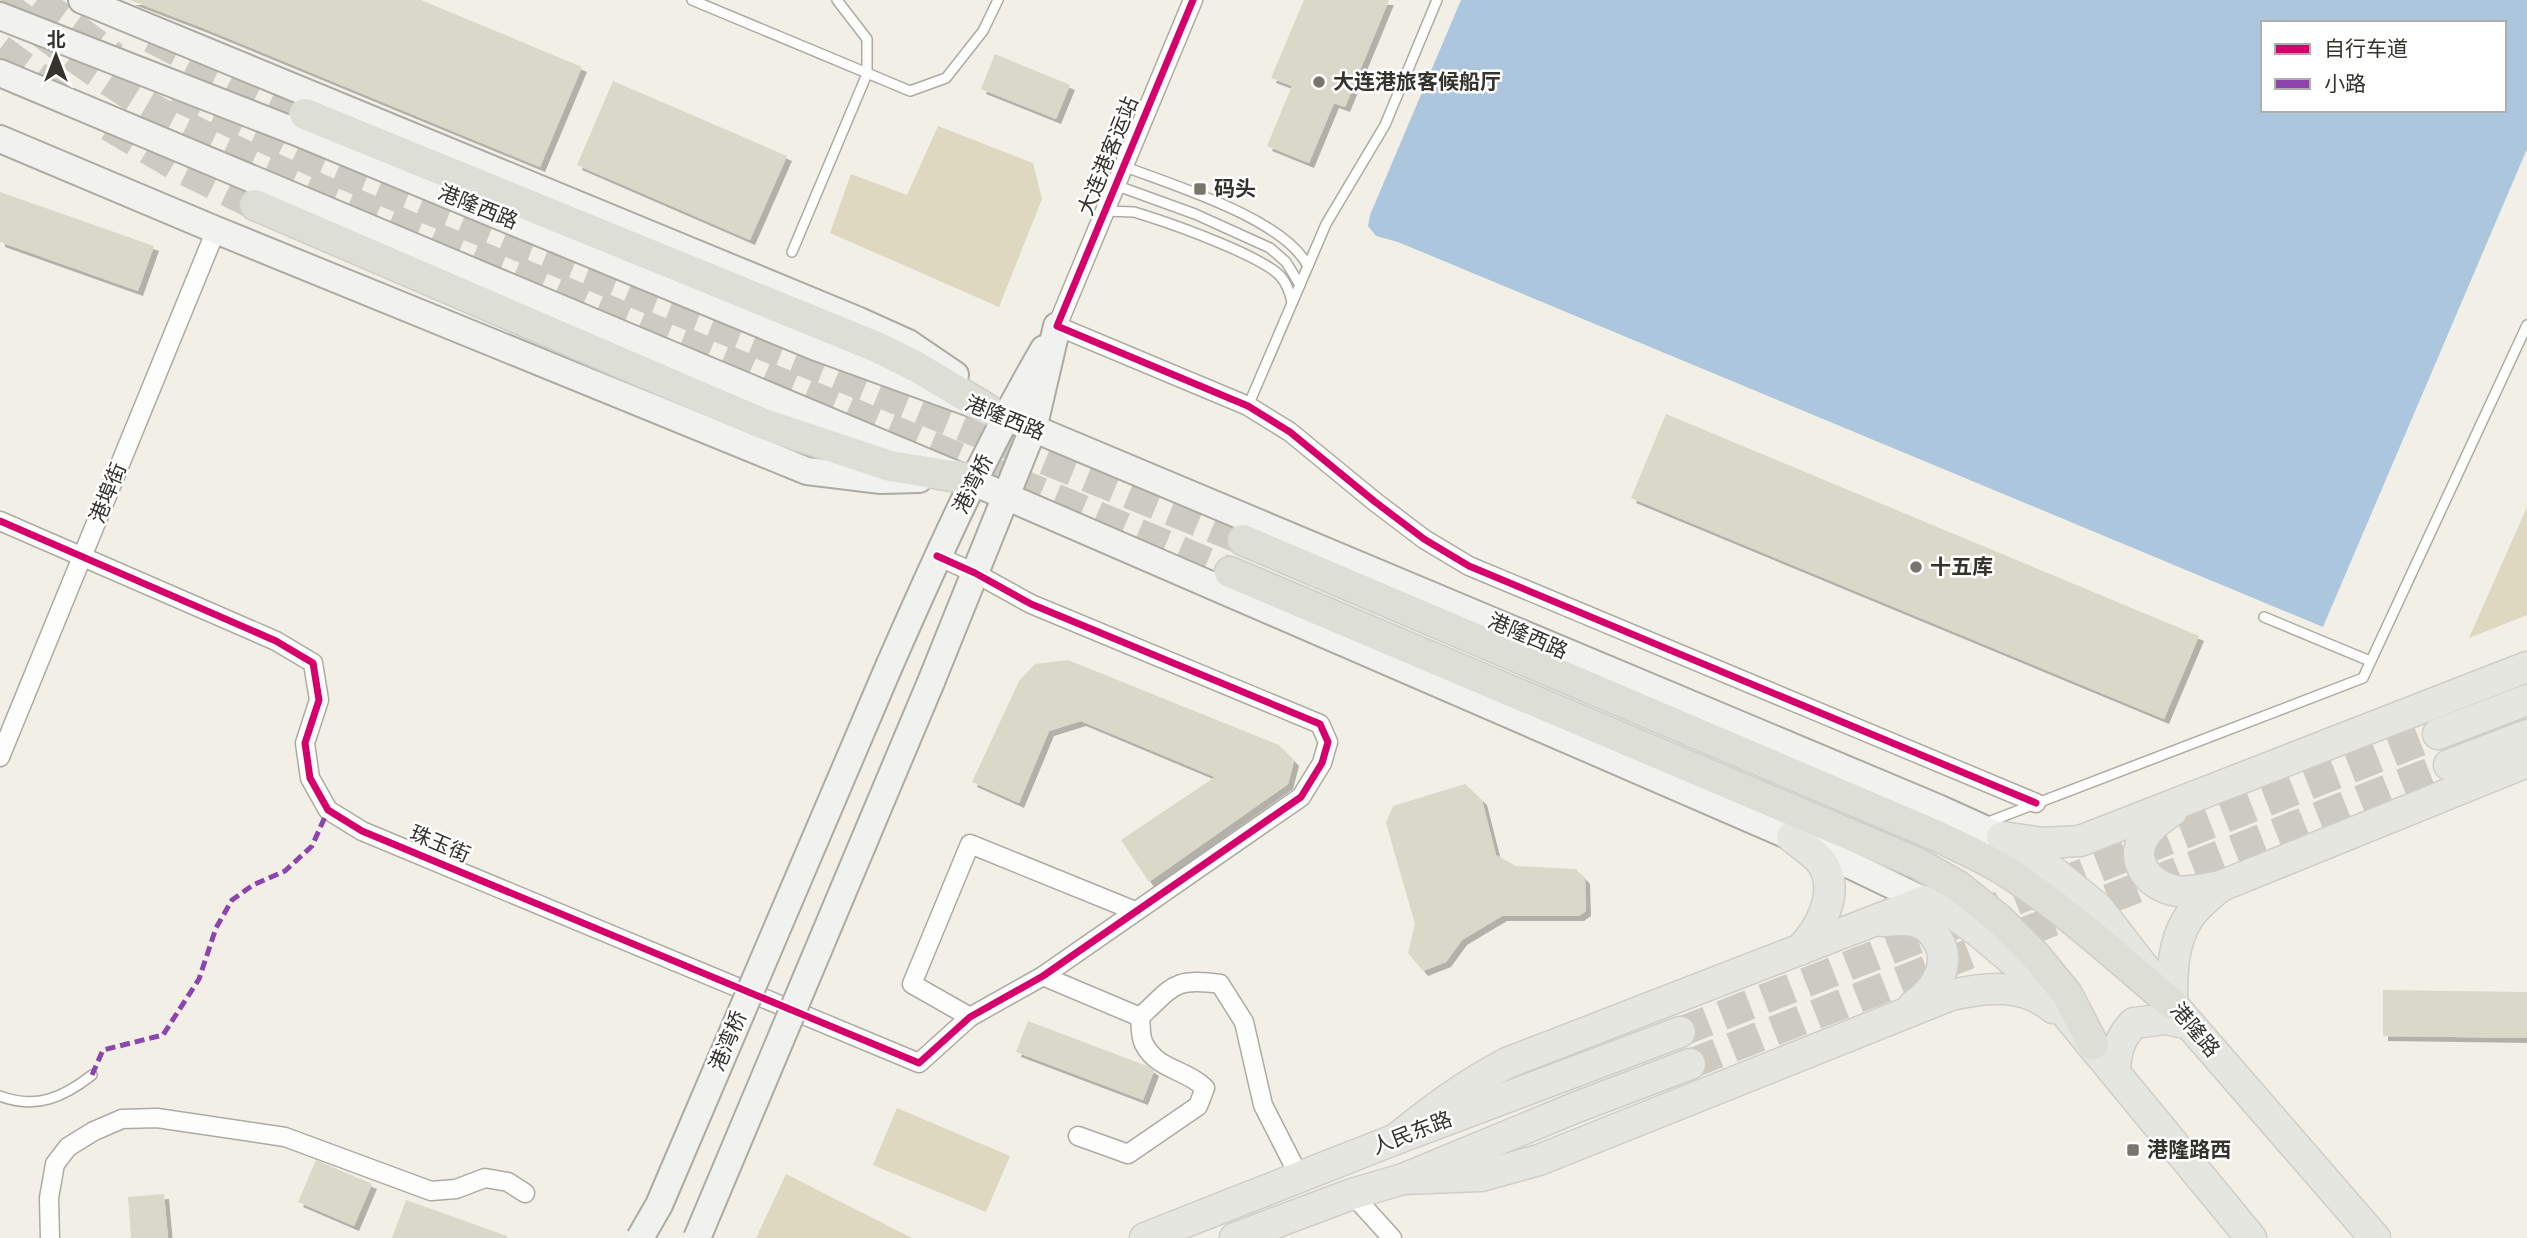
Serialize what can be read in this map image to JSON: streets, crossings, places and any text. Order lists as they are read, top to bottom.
{
  "streets": {
    "main road": [
      "港隆西路",
      "港湾桥",
      "港隆路",
      "人民东路"
    ],
    "street": ["大连港客运站", "港埠街", "珠玉街"]
  },
  "crossings": [
    ["大连港客运站", "港湾桥"],
    ["港隆西路", "港湾桥"],
    ["港埠街", "珠玉街"]
  ],
  "places": {
    "other": ["大连港旅客候船厅", "十五库"],
    "transit": ["码头", "港隆路西"]
  },
  "legend": ["自行车道", "小路"],
  "north": "top"
}
